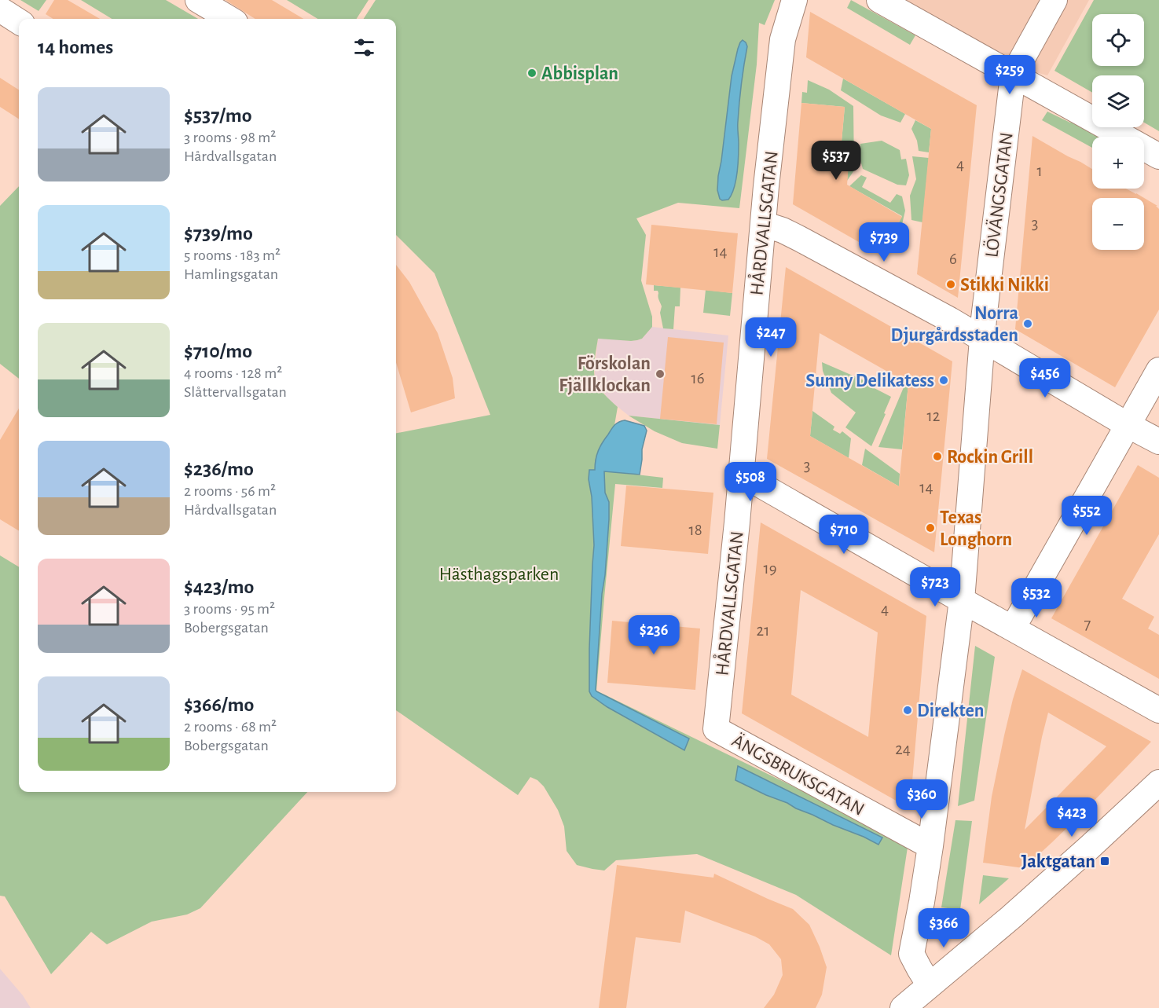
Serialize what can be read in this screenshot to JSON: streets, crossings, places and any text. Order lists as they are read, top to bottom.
{
  "streets": {
    "street": ["LÖVÄNGSGATAN", "HÅRDVALLSGATAN", "ÄNGSBRUKSGATAN"]
  },
  "crossings": [
    ["LÖVÄNGSGATAN", "ÄNGSBRUKSGATAN"],
    ["HÅRDVALLSGATAN", "ÄNGSBRUKSGATAN"]
  ],
  "parks": ["Hästhagsparken"],
  "places": {
    "other": [
      "Abbisplan",
      "Stikki Nikki",
      "Norra Djurgårdsstaden",
      "Förskolan Fjällklockan",
      "Sunny Delikatess",
      "Rockin Grill",
      "Texas Longhorn",
      "Direkten"
    ],
    "transit": ["Jaktgatan"]
  },
  "house_numbers": [
    "4",
    "1",
    "3",
    "14",
    "6",
    "16",
    "12",
    "3",
    "14",
    "18",
    "19",
    "4",
    "7",
    "21",
    "24"
  ],
  "page": {
    "map_buttons": ["+", "−"],
    "heading": "14 homes",
    "price": [
      "$259",
      "$537",
      "$739",
      "$247",
      "$456",
      "$508",
      "$552",
      "$710",
      "$723",
      "$532",
      "$236",
      "$360",
      "$423",
      "$366"
    ],
    "list": [
      {
        "name": "$537/mo",
        "note": "3 rooms · 98 m² · Hårdvallsgatan"
      },
      {
        "name": "$739/mo",
        "note": "5 rooms · 183 m² · Hamlingsgatan"
      },
      {
        "name": "$710/mo",
        "note": "4 rooms · 128 m² · Slåttervallsgatan"
      },
      {
        "name": "$236/mo",
        "note": "2 rooms · 56 m² · Hårdvallsgatan"
      },
      {
        "name": "$423/mo",
        "note": "3 rooms · 95 m² · Bobergsgatan"
      },
      {
        "name": "$366/mo",
        "note": "2 rooms · 68 m² · Bobergsgatan"
      }
    ]
  }
}
